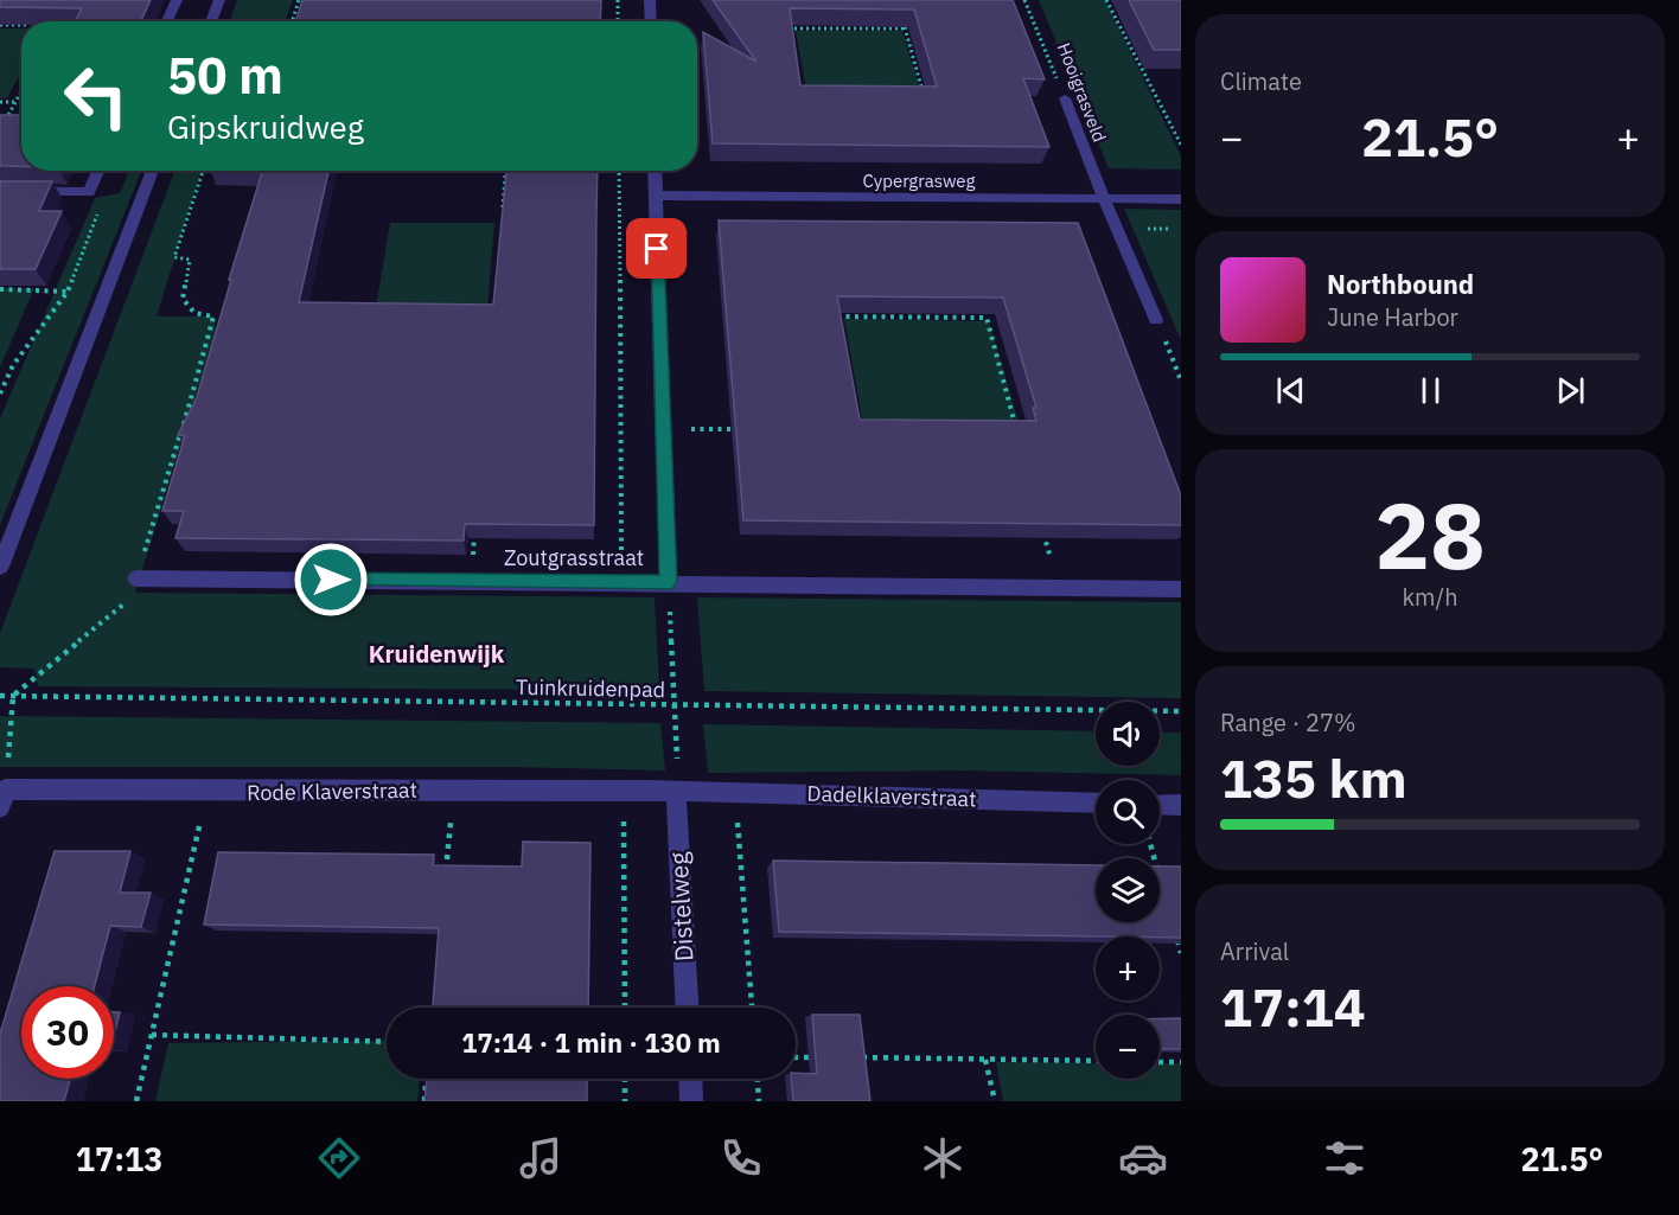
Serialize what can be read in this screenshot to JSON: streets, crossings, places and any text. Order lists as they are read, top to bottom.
{
  "streets": {
    "street": [
      "Hooigrasveld",
      "Cypergrasweg",
      "Zoutgrasstraat",
      "Rode Klaverstraat",
      "Dadelklaverstraat",
      "Distelweg"
    ],
    "path": ["Tuinkruidenpad"]
  },
  "crossings": [
    ["Hooigrasveld", "Cypergrasweg"],
    ["Rode Klaverstraat", "Dadelklaverstraat"],
    ["Rode Klaverstraat", "Distelweg"],
    ["Dadelklaverstraat", "Distelweg"]
  ],
  "districts": ["Kruidenwijk"],
  "page": {
    "tile": [
      "Climate",
      ["28", "km/h"],
      ["Range · 27%", "135 km"],
      ["Arrival", "17:14"]
    ],
    "turn": ["50 m", "Gipskruidweg"],
    "heat": ["−", "21.5°", "+"],
    "song": ["Northbound", "June Harbor"],
    "map_buttons": ["+", "−"],
    "limit": "30",
    "trip": "17:14 · 1 min · 130 m",
    "tabs": ["17:13", "21.5°"]
  }
}
